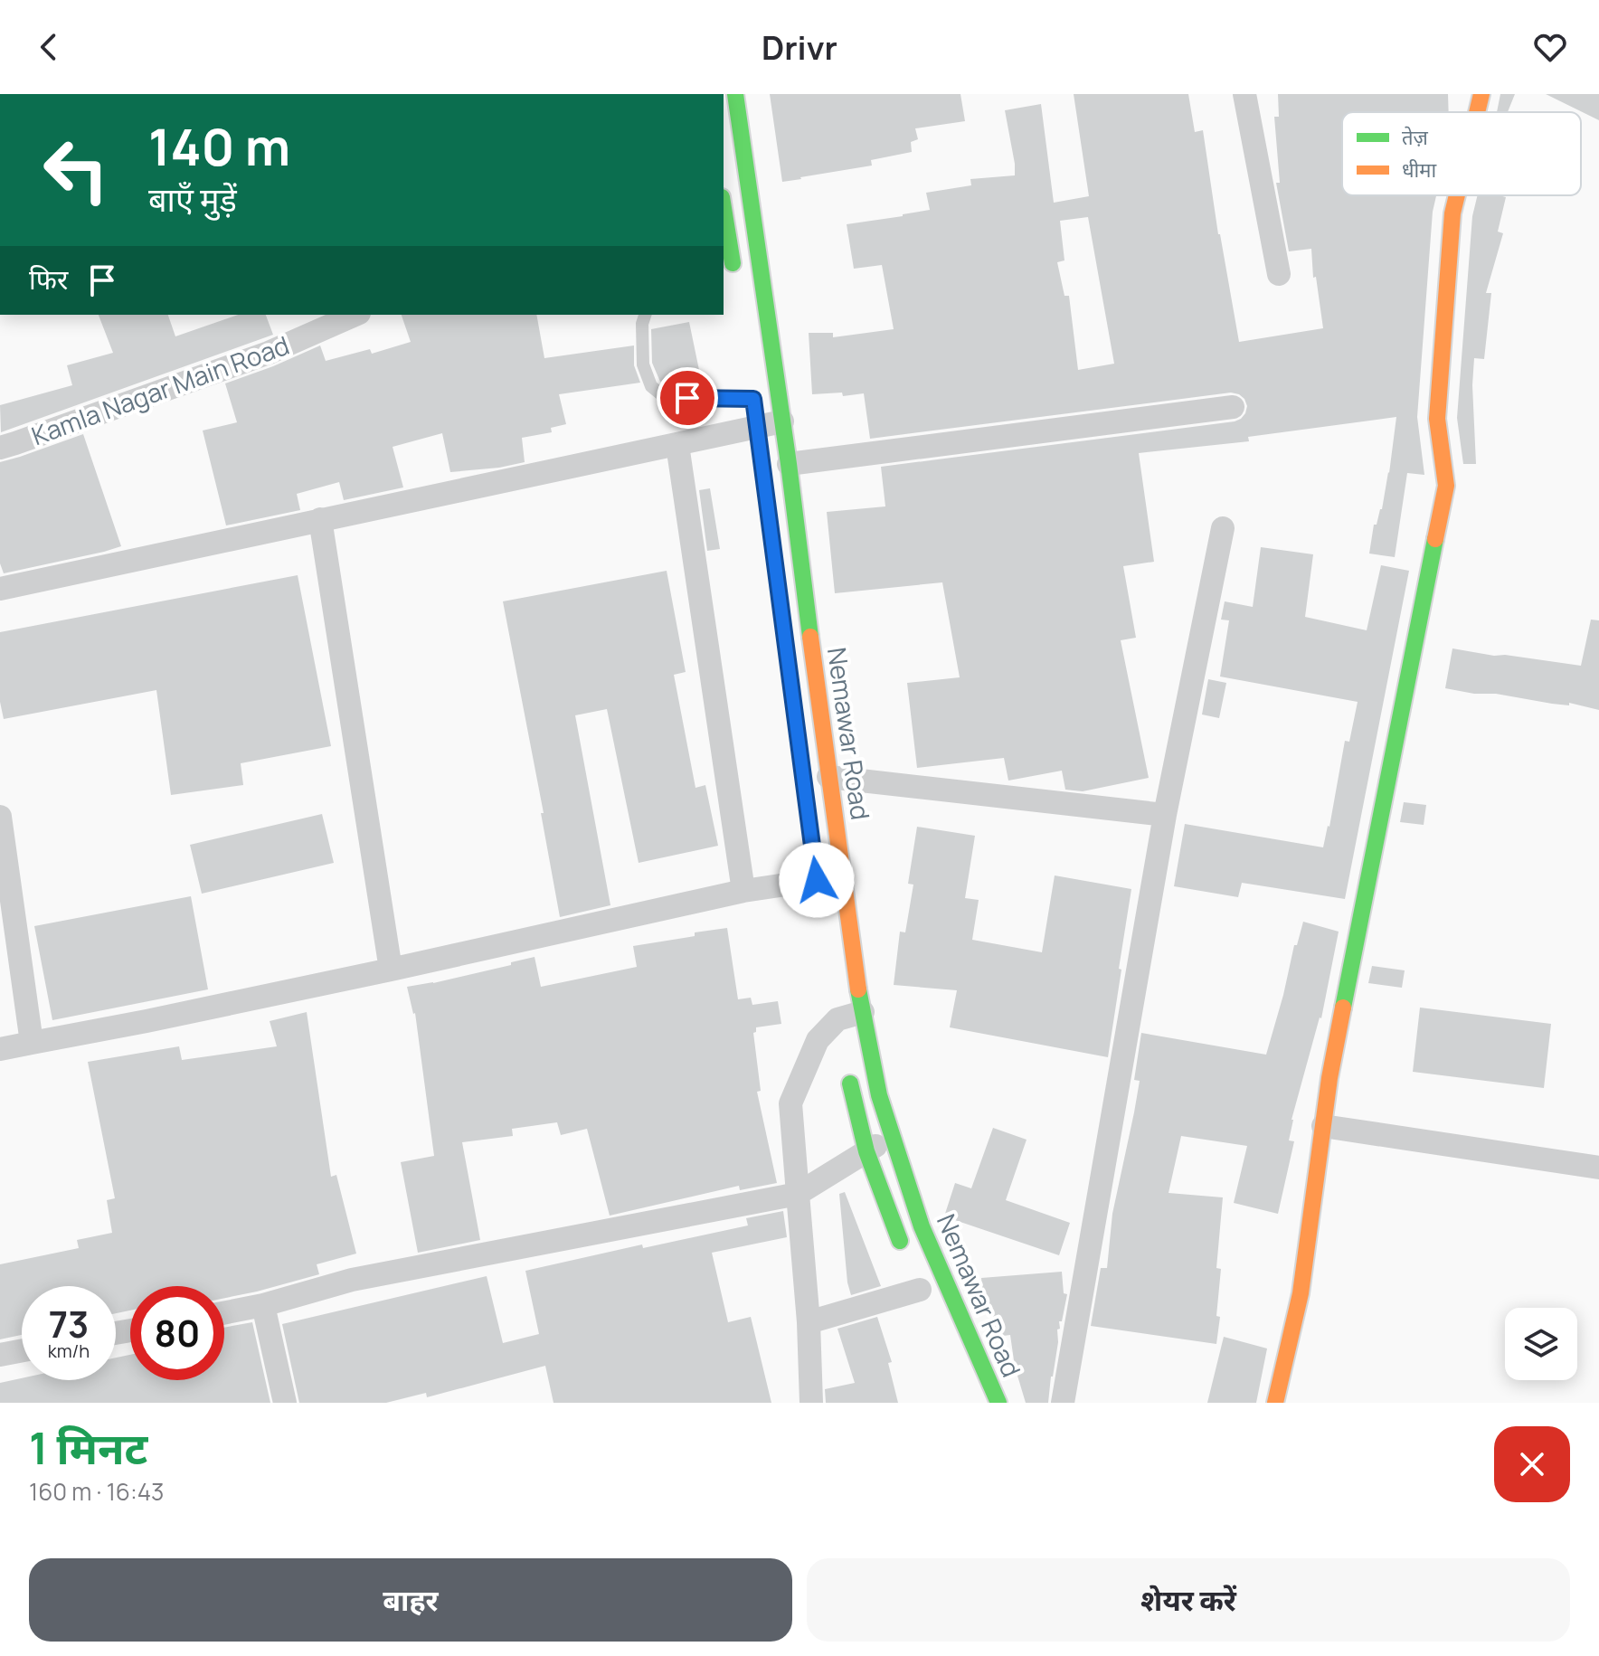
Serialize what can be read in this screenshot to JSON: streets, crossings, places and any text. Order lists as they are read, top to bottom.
{
  "streets": {
    "main road": ["Nemawar Road"],
    "street": ["Kamla Nagar Main Road"]
  },
  "legend": ["तेज़", "धीमा"],
  "page": {
    "header": "Drivr",
    "turn": ["140 m", "बाएँ मुड़ें"],
    "then": "फिर",
    "speed": "73 km/h",
    "limit": "80",
    "heading": ["1 मिनट", "160 m · 16:43"],
    "buttons": ["बाहर", "शेयर करें"]
  }
}
